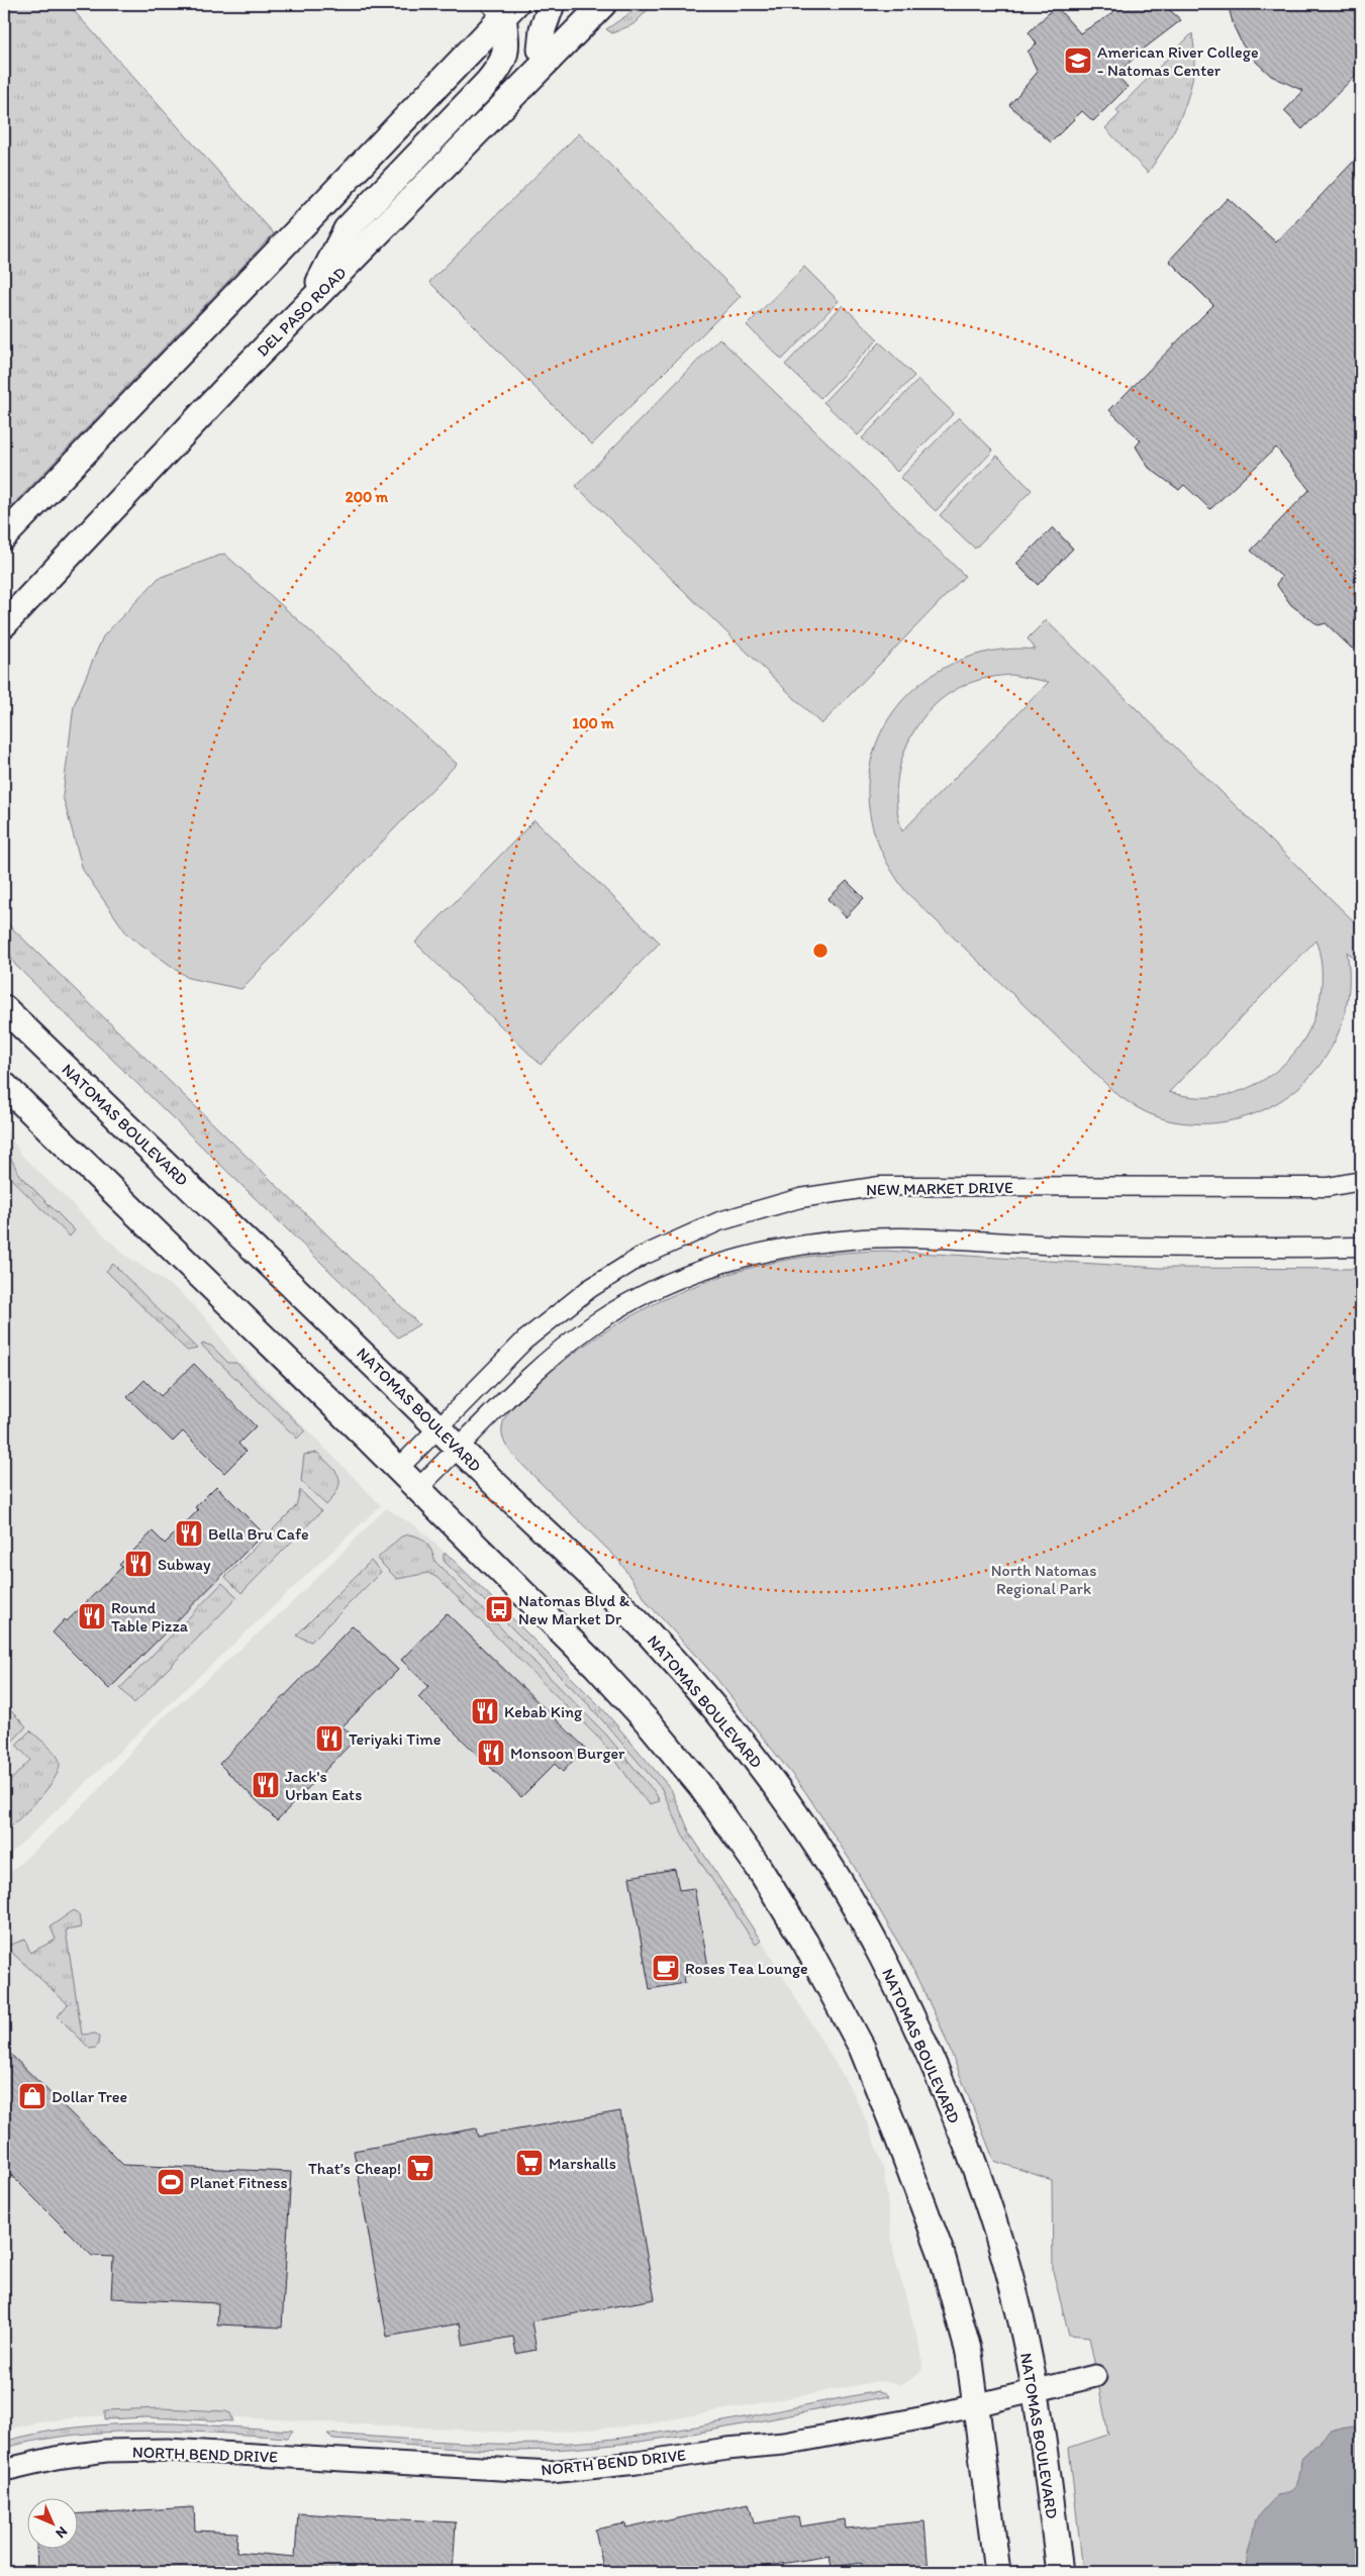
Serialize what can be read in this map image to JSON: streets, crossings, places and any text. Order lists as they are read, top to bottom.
{
  "streets": {
    "main road": ["DEL PASO ROAD", "NATOMAS BOULEVARD"],
    "street": ["NEW MARKET DRIVE", "NORTH BEND DRIVE"]
  },
  "crossings": [
    ["NATOMAS BOULEVARD", "NEW MARKET DRIVE"],
    ["NATOMAS BOULEVARD", "NORTH BEND DRIVE"]
  ],
  "parks": ["North Natomas Regional Park"],
  "places": {
    "school or university": ["American River College - Natomas Center"],
    "restaurant": [
      "Bella Bru Cafe",
      "Subway",
      "Round Table Pizza",
      "Kebab King",
      "Teriyaki Time",
      "Monsoon Burger",
      "Jack's Urban Eats"
    ],
    "bus stop": ["Natomas Blvd & New Market Dr"],
    "cafe": ["Roses Tea Lounge"],
    "shop": ["Dollar Tree"],
    "supermarket": ["Marshalls", "That’s Cheap!"],
    "sports": ["Planet Fitness"]
  },
  "north": "bottom right",
  "rings": ["200 m", "100 m"]
}
